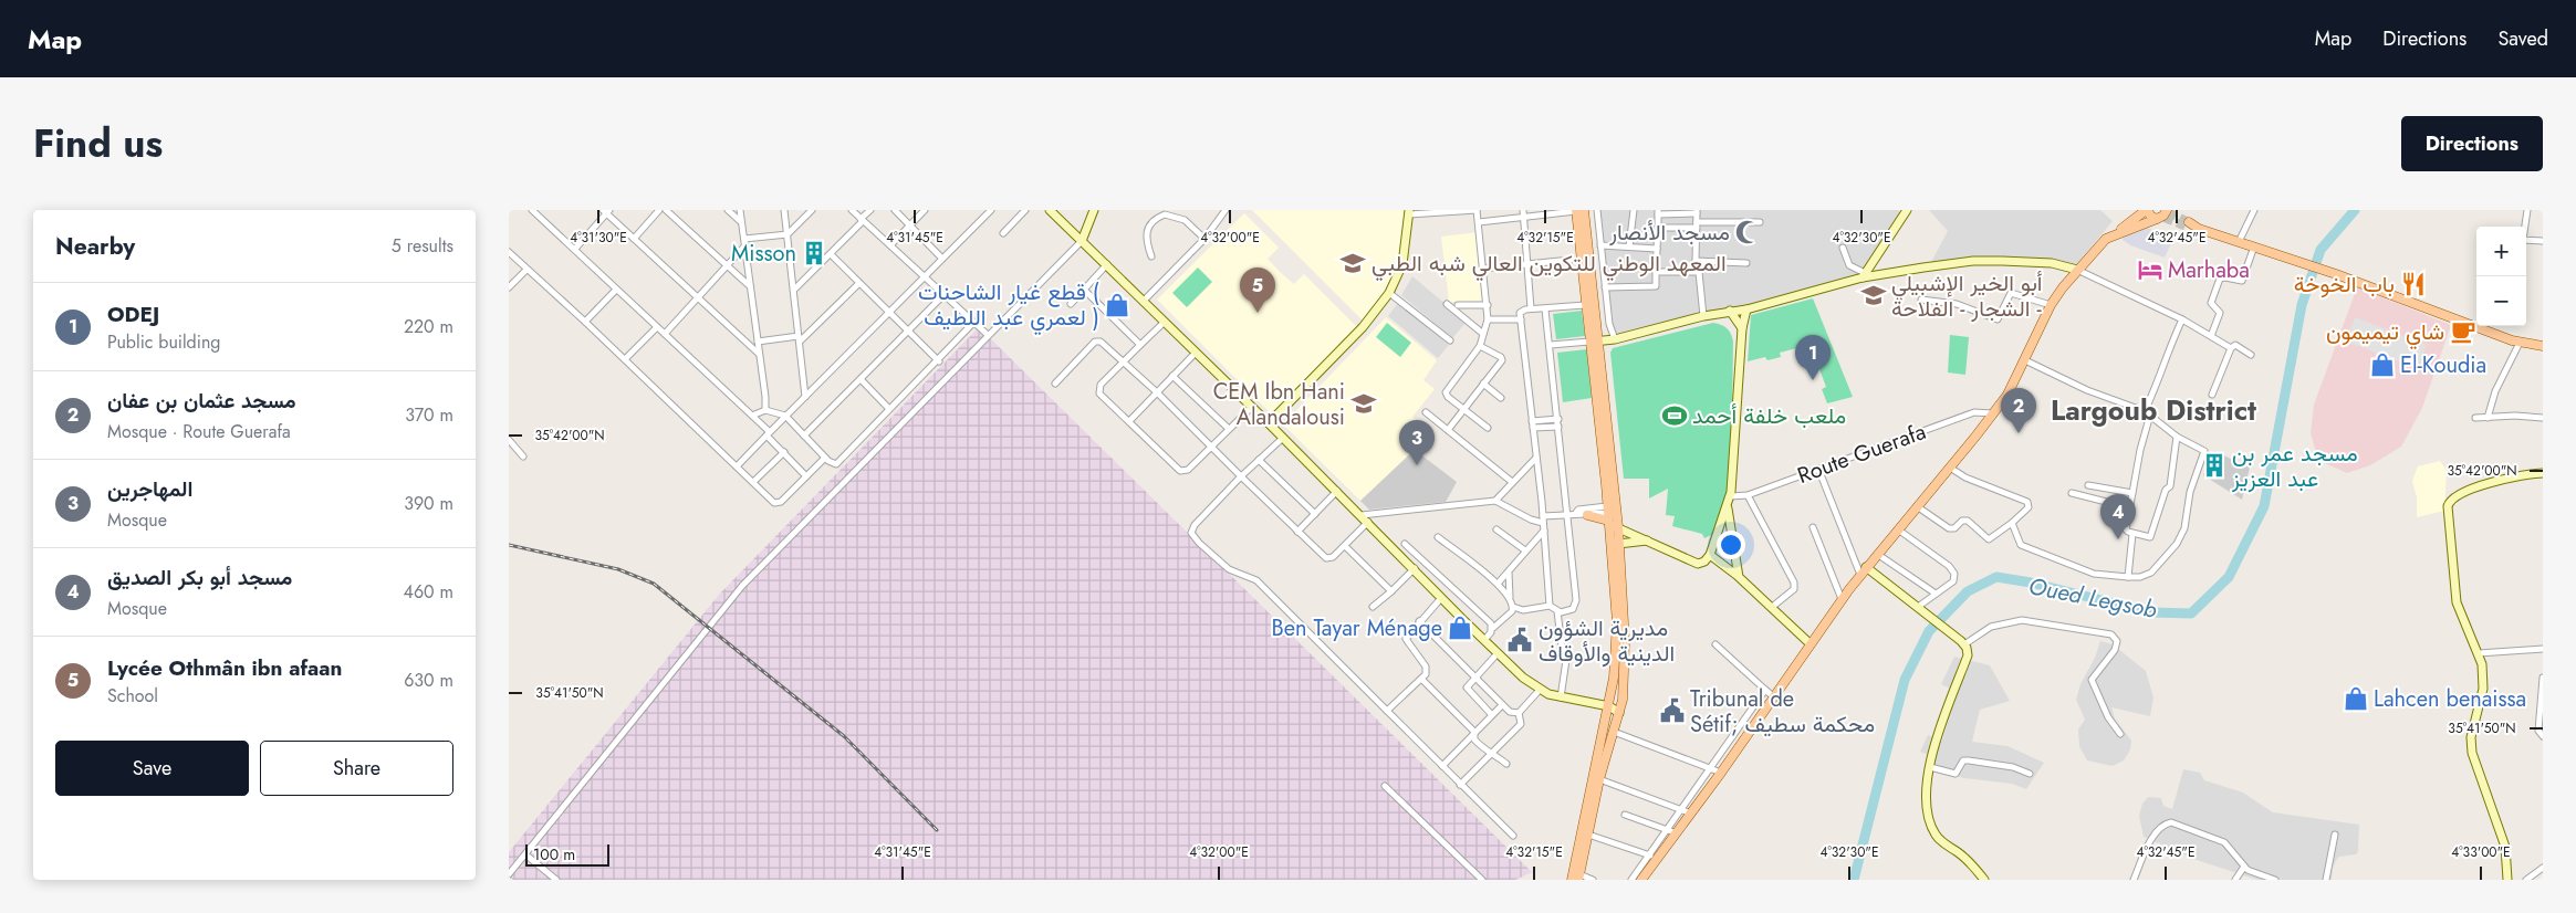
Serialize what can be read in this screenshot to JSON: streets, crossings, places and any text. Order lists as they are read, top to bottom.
{
  "streets": {
    "street": ["Route Guerafa"]
  },
  "districts": ["Largoub District"],
  "water": ["Oued Legsob"],
  "places": {
    "mosque": ["مسجد الأنصار"],
    "building": ["Misson", "مسجد عمر بن عبد العزيز"],
    "school or university": ["المعهد الوطني للتكوين العالي شبه الطبي", "أبو الخير الإشبيلي الشجار - الفلاحة -", "CEM Ibn Hani Alandalousi"],
    "hotel": ["Marhaba"],
    "restaurant": ["باب الخوخة"],
    "shop": [
      "قطع غيار الشاحنات ( لعمري عبد اللطيف )",
      "El-Koudia",
      "Ben Tayar Ménage",
      "Lahcen benaissa"
    ],
    "cafe": ["شاي تيميمون"],
    "sports": ["ملعب خلفة أحمد"],
    "public building": ["مديرية الشؤون الدينية والأوقاف", "Tribunal de Sétif; محكمة سطيف"]
  },
  "scale_bar": "100 m",
  "page": {
    "header": "Map",
    "nav": ["Map", "Directions", "Saved"],
    "title": "Find us",
    "buttons": [
      "Directions",
      ["Save", "Share"]
    ],
    "heading": ["Nearby", "5 results"],
    "map_buttons": ["+", "−"],
    "pins": [
      "5",
      "1",
      "2",
      "3",
      "4"
    ],
    "list": [
      {
        "mark": "1",
        "name": "ODEJ",
        "note": "Public building",
        "value": "220 m"
      },
      {
        "mark": "2",
        "name": "مسجد عثمان بن عفان",
        "note": "Mosque · Route Guerafa",
        "value": "370 m"
      },
      {
        "mark": "3",
        "name": "المهاجرين",
        "note": "Mosque",
        "value": "390 m"
      },
      {
        "mark": "4",
        "name": "مسجد أبو بكر الصديق",
        "note": "Mosque",
        "value": "460 m"
      },
      {
        "mark": "5",
        "name": "Lycée Othmân ibn afaan",
        "note": "School",
        "value": "630 m"
      }
    ],
    "scale": "100 m"
  },
  "coordinates": [
    "4°31'30\"E",
    "4°31'45\"E",
    "4°32'00\"E",
    "4°32'15\"E",
    "4°32'30\"E",
    "4°32'45\"E",
    "35°42'00\"N",
    "35°41'50\"N",
    "4°33'00\"E"
  ]
}
